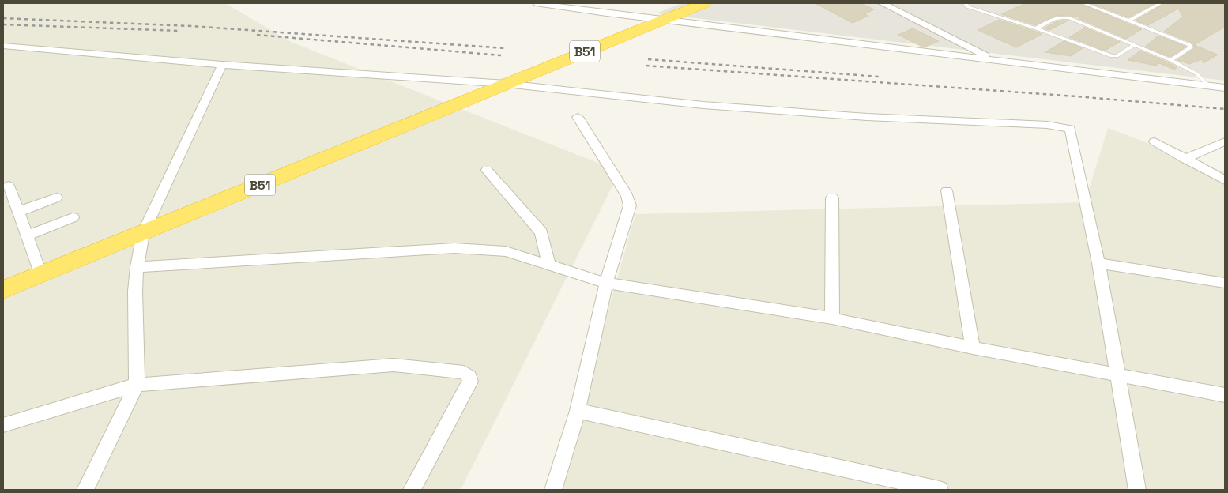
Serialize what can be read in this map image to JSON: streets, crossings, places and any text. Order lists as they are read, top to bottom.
{
  "streets": {
    "highway": ["B51"]
  }
}
